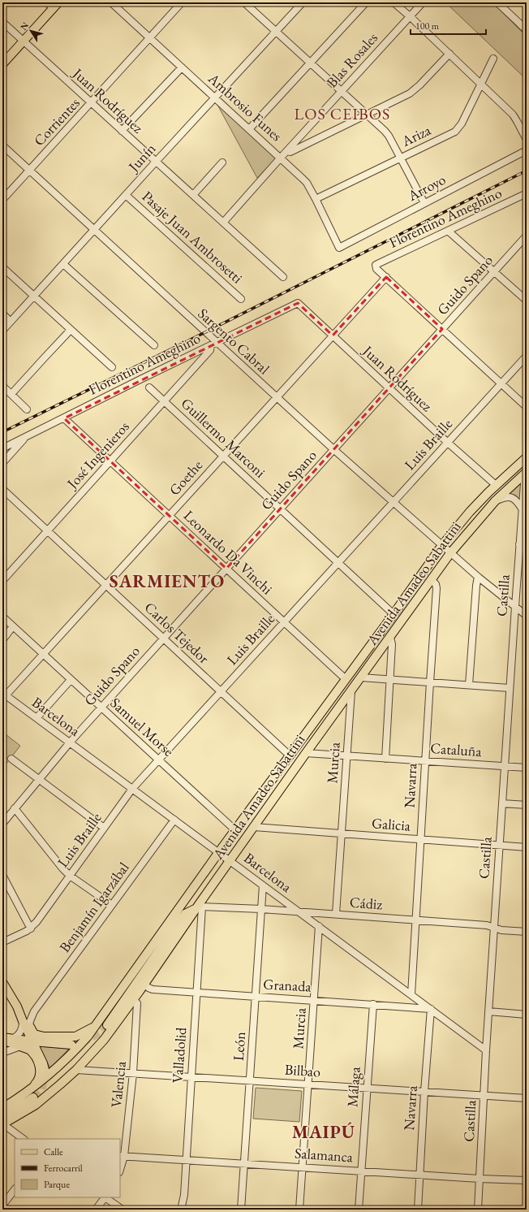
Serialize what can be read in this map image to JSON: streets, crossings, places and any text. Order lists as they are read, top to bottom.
{
  "streets": {
    "main road": ["Avenida Amadeo Sabattini"],
    "street": [
      "Blas Rosales",
      "Juan Rodríguez",
      "Ambrosio Funes",
      "Corrientes",
      "Ariza",
      "Junín",
      "Arroyo",
      "Florentino Ameghino",
      "Pasaje Juan Ambrosetti",
      "Guido Spano",
      "Sargento Cabral",
      "Guillermo Marconi",
      "Luis Braille",
      "José Ingenieros",
      "Goethe",
      "Leonardo Da Vinchi",
      "Castilla",
      "Carlos Tejedor",
      "Barcelona",
      "Samuel Morse",
      "Cataluña",
      "Murcia",
      "Navarra",
      "Galicia",
      "Cádiz",
      "Benjamín Igarzábal",
      "Granada",
      "León",
      "Valladolid",
      "Bilbao",
      "Valencia",
      "Málaga",
      "Salamanca"
    ]
  },
  "crossings": [
    ["Blas Rosales", "Juan Rodríguez"],
    ["Blas Rosales", "Ambrosio Funes"],
    ["Juan Rodríguez", "Corrientes"],
    ["Juan Rodríguez", "Junín"],
    ["Juan Rodríguez", "Florentino Ameghino"],
    ["Juan Rodríguez", "Guido Spano"],
    ["Juan Rodríguez", "Luis Braille"],
    ["Juan Rodríguez", "Goethe"],
    ["Juan Rodríguez", "Avenida Amadeo Sabattini"],
    ["Ambrosio Funes", "Corrientes"],
    ["Ambrosio Funes", "Ariza"],
    ["Ambrosio Funes", "Junín"],
    ["Ambrosio Funes", "Arroyo"],
    ["Corrientes", "Sargento Cabral"],
    ["Junín", "Pasaje Juan Ambrosetti"],
    ["Junín", "Sargento Cabral"],
    ["Florentino Ameghino", "Sargento Cabral"],
    ["Florentino Ameghino", "José Ingenieros"],
    ["Florentino Ameghino", "Goethe"],
    ["Florentino Ameghino", "Leonardo Da Vinchi"],
    ["Guido Spano", "Sargento Cabral"],
    ["Guido Spano", "Guillermo Marconi"],
    ["Guido Spano", "Leonardo Da Vinchi"],
    ["Guido Spano", "Carlos Tejedor"],
    ["Guido Spano", "Barcelona"],
    ["Guido Spano", "Samuel Morse"],
    ["Sargento Cabral", "Luis Braille"],
    ["Sargento Cabral", "José Ingenieros"],
    ["Sargento Cabral", "Goethe"],
    ["Sargento Cabral", "Avenida Amadeo Sabattini"],
    ["Sargento Cabral", "Castilla"],
    ["Guillermo Marconi", "Luis Braille"],
    ["Guillermo Marconi", "José Ingenieros"],
    ["Guillermo Marconi", "Goethe"],
    ["Guillermo Marconi", "Avenida Amadeo Sabattini"],
    ["Luis Braille", "Leonardo Da Vinchi"],
    ["Luis Braille", "Carlos Tejedor"],
    ["Luis Braille", "Barcelona"],
    ["Luis Braille", "Samuel Morse"],
    ["José Ingenieros", "Leonardo Da Vinchi"],
    ["José Ingenieros", "Carlos Tejedor"],
    ["Goethe", "Leonardo Da Vinchi"],
    ["Goethe", "Carlos Tejedor"],
    ["Goethe", "Barcelona"],
    ["Goethe", "Samuel Morse"],
    ["Leonardo Da Vinchi", "Avenida Amadeo Sabattini"],
    ["Avenida Amadeo Sabattini", "Castilla"],
    ["Avenida Amadeo Sabattini", "Carlos Tejedor"],
    ["Avenida Amadeo Sabattini", "Barcelona"],
    ["Avenida Amadeo Sabattini", "Samuel Morse"],
    ["Avenida Amadeo Sabattini", "Cataluña"],
    ["Avenida Amadeo Sabattini", "Murcia"],
    ["Avenida Amadeo Sabattini", "Navarra"],
    ["Avenida Amadeo Sabattini", "Galicia"],
    ["Avenida Amadeo Sabattini", "Cádiz"],
    ["Avenida Amadeo Sabattini", "Granada"],
    ["Avenida Amadeo Sabattini", "Valladolid"],
    ["Avenida Amadeo Sabattini", "Bilbao"],
    ["Avenida Amadeo Sabattini", "Valencia"],
    ["Castilla", "Barcelona"],
    ["Castilla", "Cataluña"],
    ["Castilla", "Galicia"],
    ["Castilla", "Cádiz"],
    ["Castilla", "Bilbao"],
    ["Castilla", "Salamanca"],
    ["Barcelona", "Murcia"],
    ["Barcelona", "Navarra"],
    ["Barcelona", "Cádiz"],
    ["Barcelona", "Benjamín Igarzábal"],
    ["Barcelona", "Granada"],
    ["Barcelona", "León"],
    ["Cataluña", "Murcia"],
    ["Cataluña", "Navarra"],
    ["Murcia", "Galicia"],
    ["Murcia", "Cádiz"],
    ["Murcia", "Granada"],
    ["Murcia", "Bilbao"],
    ["Murcia", "Salamanca"],
    ["Navarra", "Galicia"],
    ["Navarra", "Cádiz"],
    ["Navarra", "Granada"],
    ["Navarra", "Bilbao"],
    ["Navarra", "Salamanca"],
    ["Cádiz", "León"],
    ["Cádiz", "Valladolid"],
    ["Granada", "León"],
    ["Granada", "Valladolid"],
    ["Granada", "Málaga"],
    ["León", "Bilbao"],
    ["León", "Salamanca"],
    ["Valladolid", "Bilbao"],
    ["Valladolid", "Salamanca"],
    ["Bilbao", "Valencia"],
    ["Bilbao", "Málaga"],
    ["Valencia", "Salamanca"],
    ["Málaga", "Salamanca"]
  ],
  "districts": ["LOS CEIBOS", "SARMIENTO", "MAIPÚ"],
  "legend": ["Calle", "Ferrocarril", "Parque"],
  "scale_bar": "100 m",
  "north": "top left"
}
